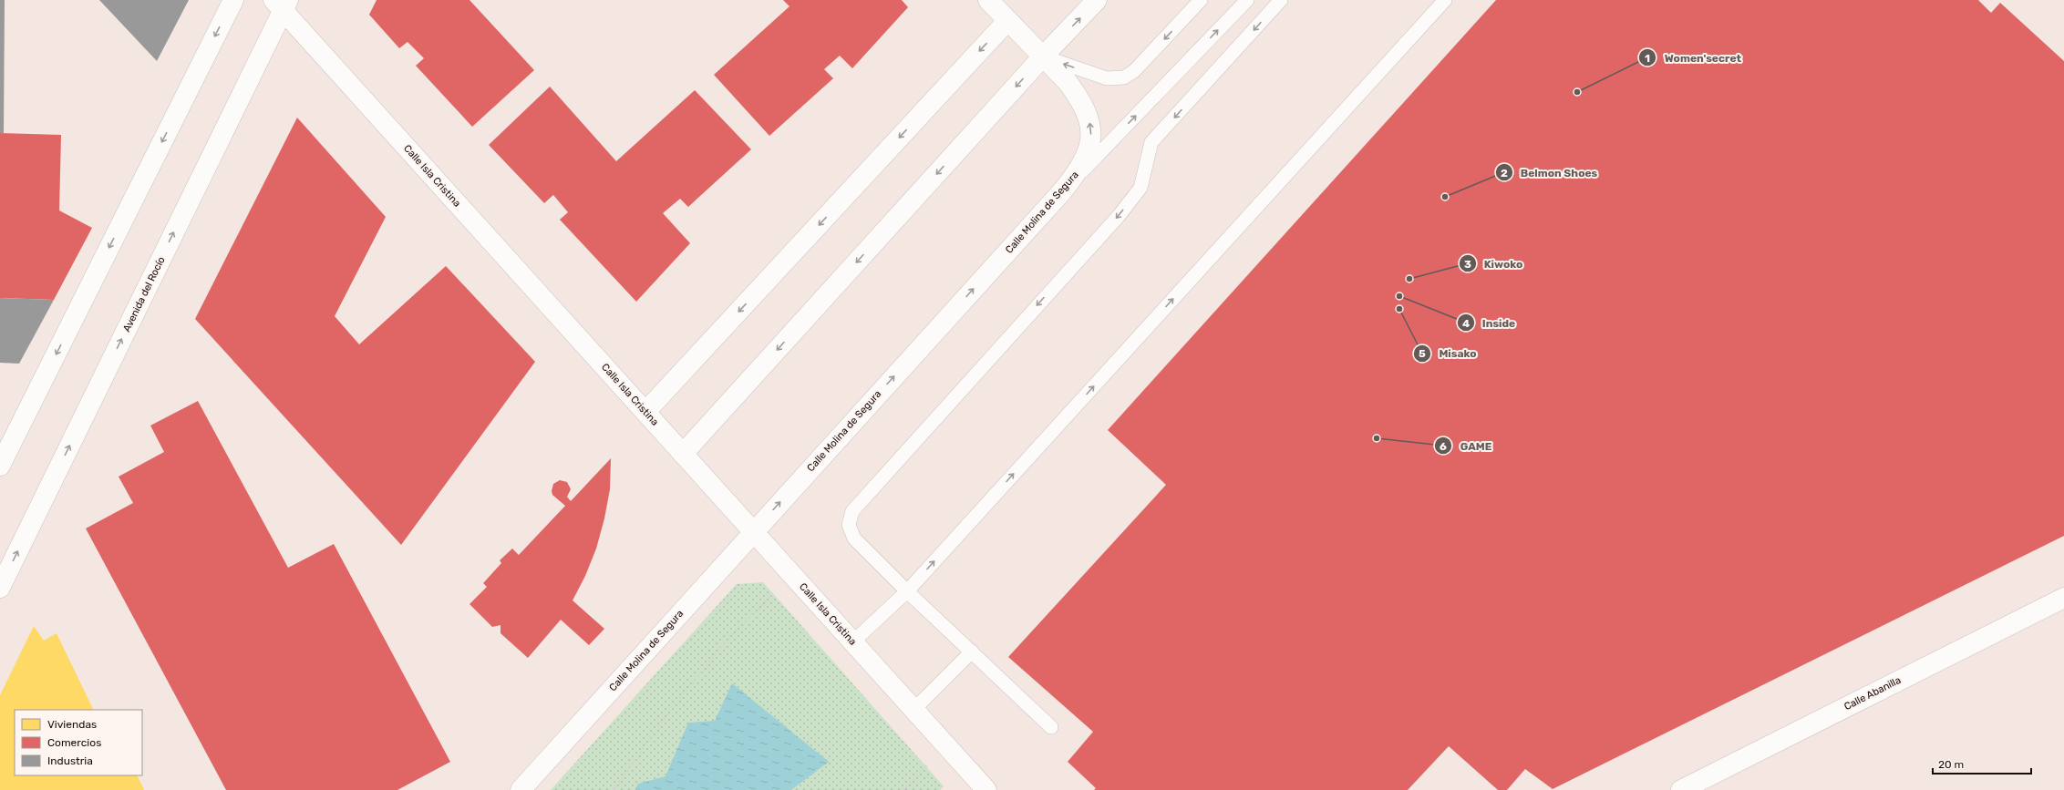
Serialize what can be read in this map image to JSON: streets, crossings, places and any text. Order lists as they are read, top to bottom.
{
  "streets": {
    "street": [
      "Calle Isla Cristina",
      "Calle Molina de Segura",
      "Avenida del Rocío",
      "Calle Abanilla"
    ]
  },
  "crossings": [
    ["Calle Isla Cristina", "Calle Molina de Segura"],
    ["Calle Isla Cristina", "Avenida del Rocío"]
  ],
  "places": [
    "Women'secret",
    "Belmon Shoes",
    "Kiwoko",
    "Inside",
    "Misako",
    "GAME"
  ],
  "legend": ["Viviendas", "Comercios", "Industria"],
  "scale_bar": "20 m"
}
